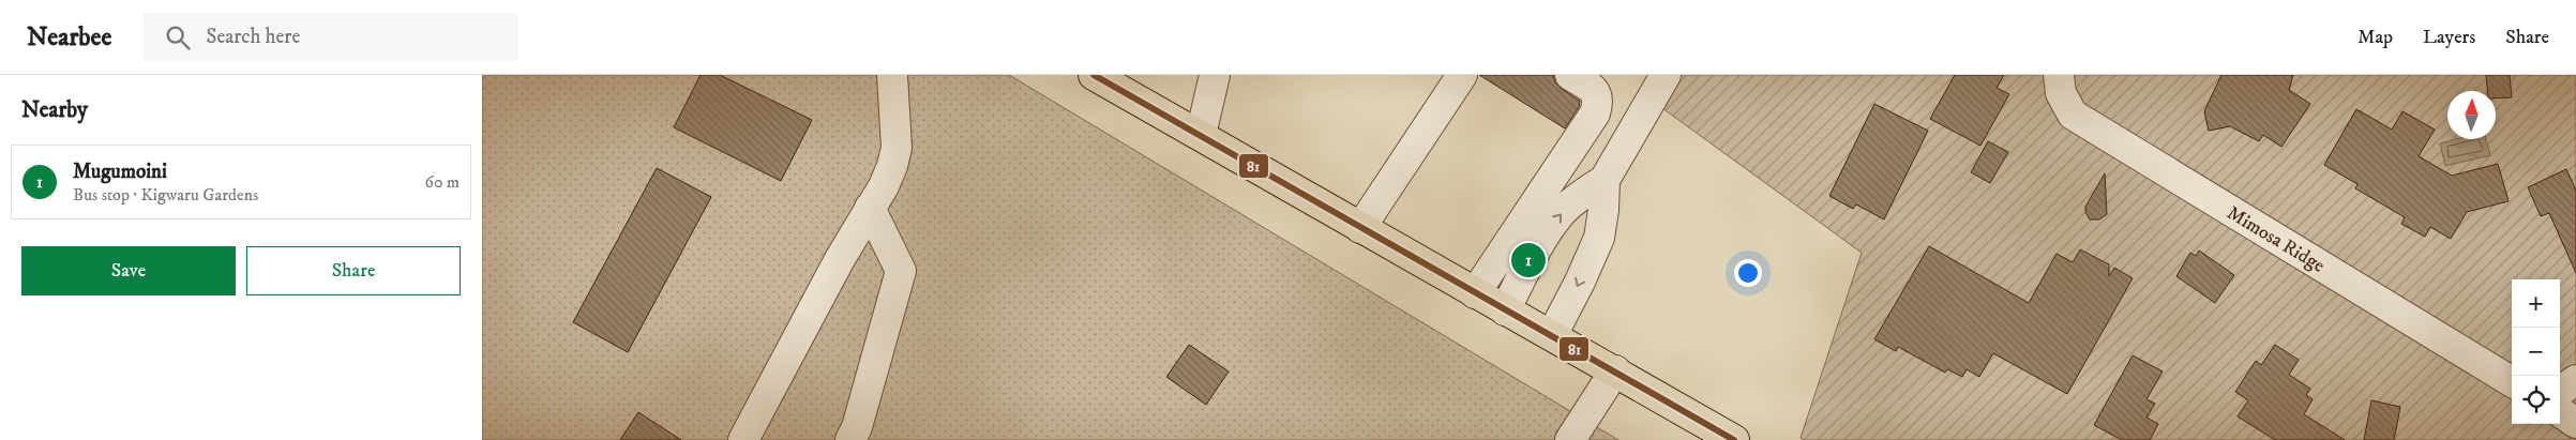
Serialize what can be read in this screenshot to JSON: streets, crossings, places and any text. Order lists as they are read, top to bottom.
{
  "streets": {
    "street": ["Mimosa Ridge"]
  },
  "lines": ["transit line 81"],
  "north": "top",
  "page": {
    "header": "Nearbee",
    "search": "Search here",
    "nav": ["Map", "Layers", "Share"],
    "heading": "Nearby",
    "list": [
      {
        "mark": "1",
        "name": "Mugumoini",
        "note": "Bus stop · Kigwaru Gardens",
        "value": "60 m"
      }
    ],
    "buttons": ["Save", "Share"],
    "pins": "1",
    "map_buttons": ["+", "−"]
  }
}
